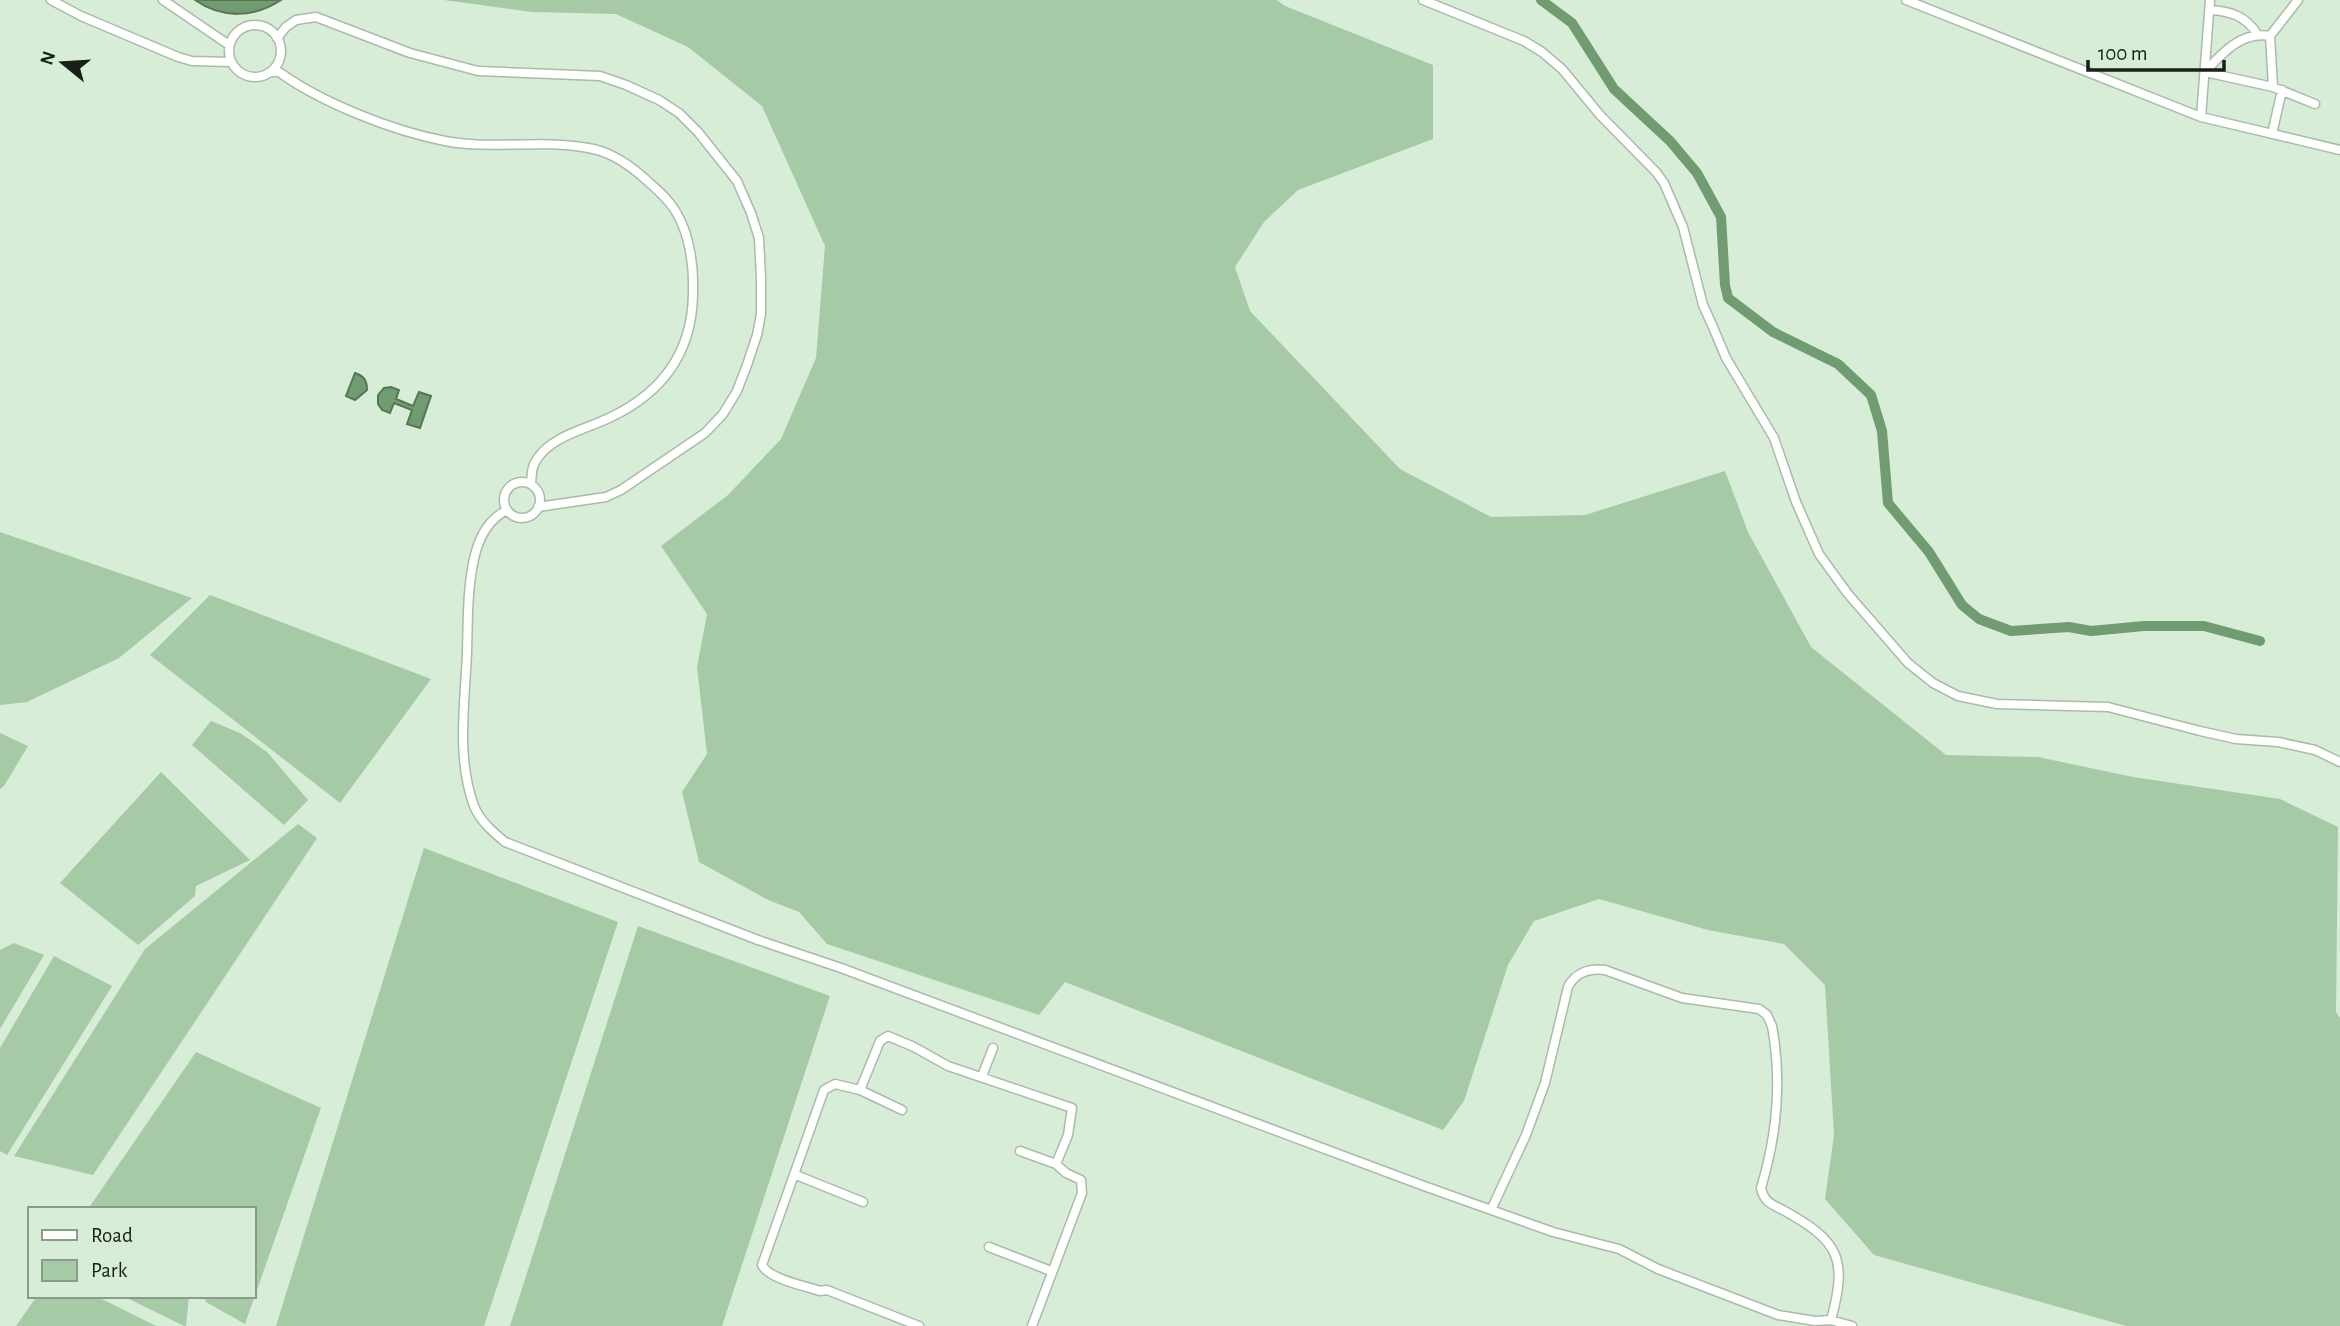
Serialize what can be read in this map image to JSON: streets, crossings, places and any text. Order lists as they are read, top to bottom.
{
  "legend": ["Road", "Park"],
  "scale_bar": "100 m",
  "north": "left"
}
